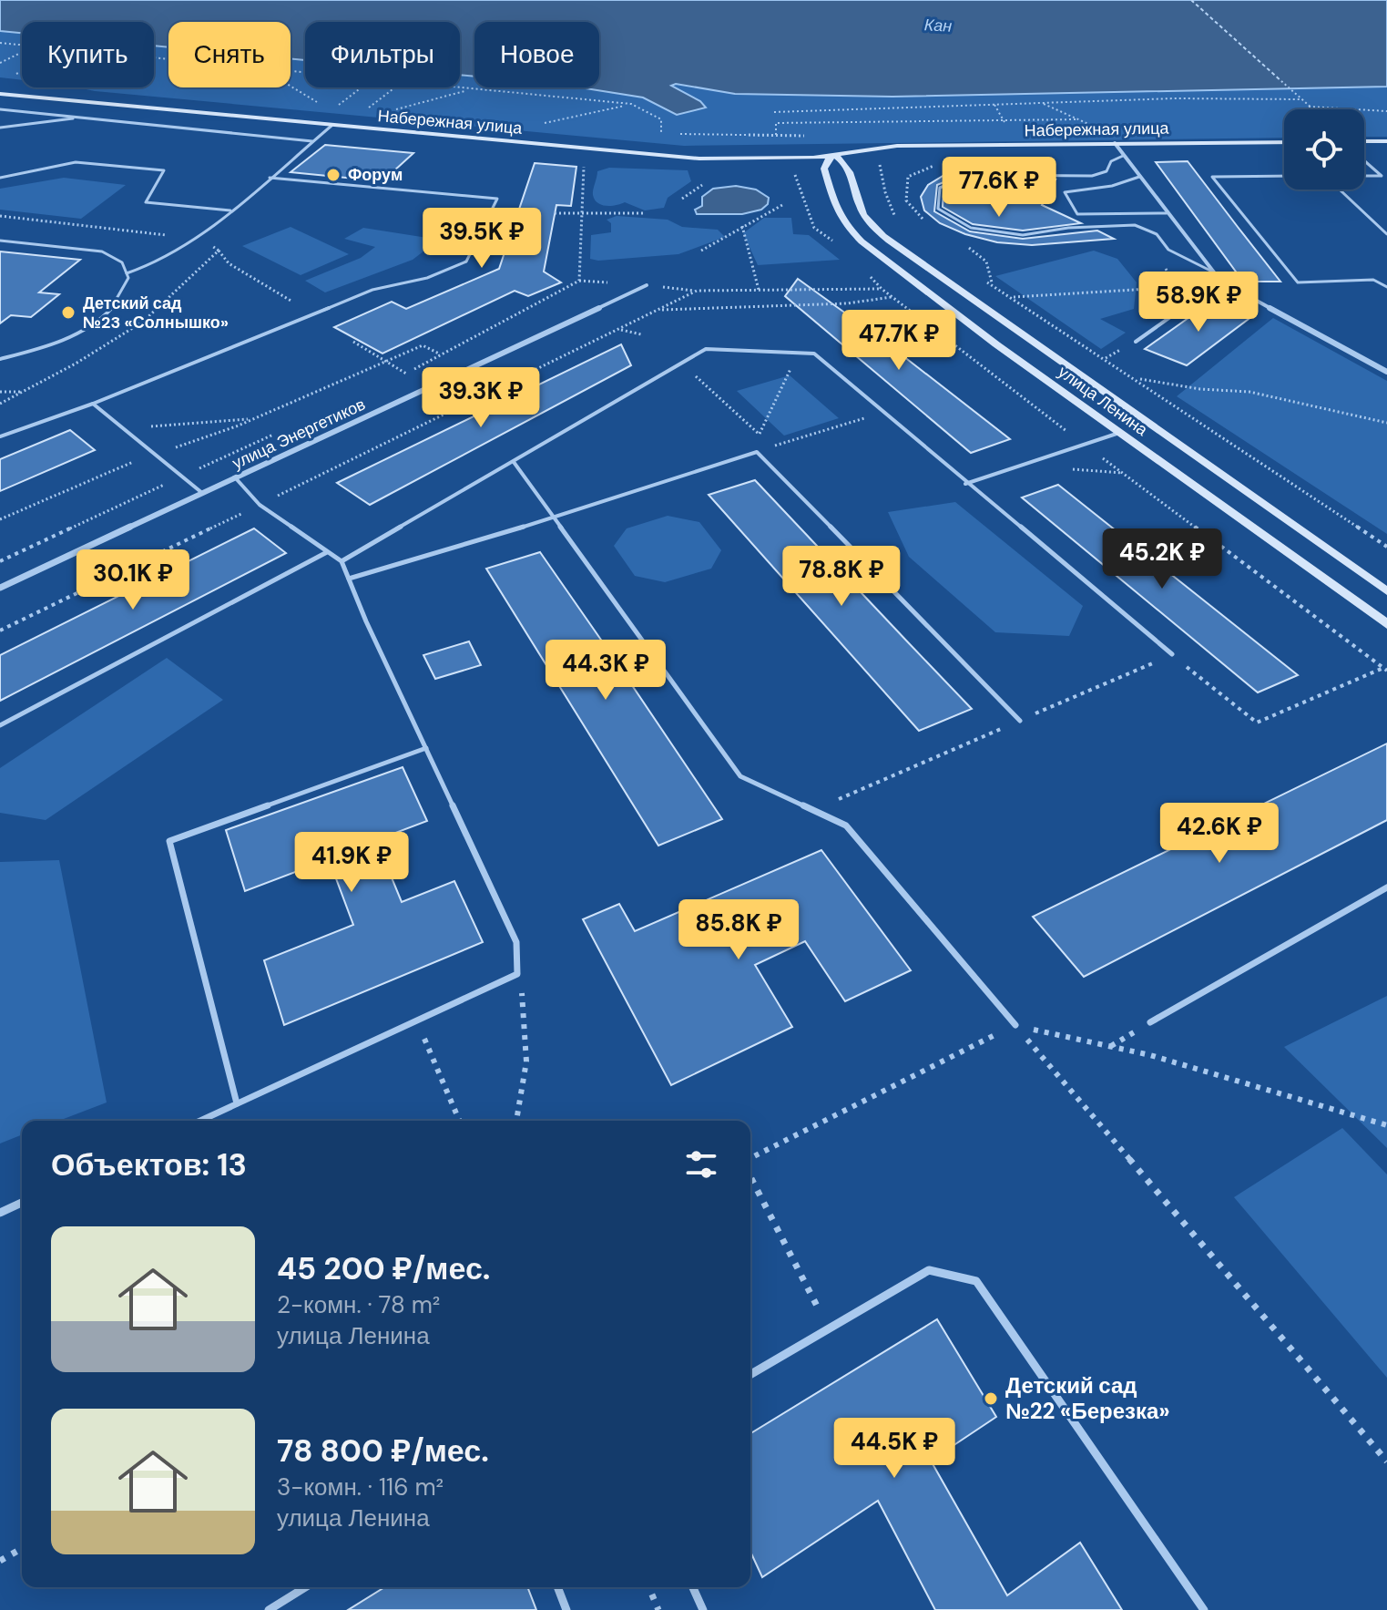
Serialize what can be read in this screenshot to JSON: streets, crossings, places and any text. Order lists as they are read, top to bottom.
{
  "streets": {
    "main road": ["Набережная улица", "улица Ленина"],
    "street": ["улица Энергетиков"]
  },
  "crossings": [
    ["Набережная улица", "улица Ленина"]
  ],
  "water": ["Кан"],
  "places": ["Форум", "Детский сад №23 «Солнышко»", "Детский сад №22 «Березка»"],
  "page": {
    "chip": [
      "Купить",
      "Снять",
      "Фильтры",
      "Новое"
    ],
    "price": [
      "77.6K ₽",
      "39.5K ₽",
      "58.9K ₽",
      "47.7K ₽",
      "39.3K ₽",
      "45.2K ₽",
      "78.8K ₽",
      "30.1K ₽",
      "44.3K ₽",
      "42.6K ₽",
      "41.9K ₽",
      "85.8K ₽",
      "44.5K ₽"
    ],
    "heading": "Объектов: 13",
    "list": [
      {
        "name": "45 200 ₽/мес.",
        "note": "2-комн. · 78 m² · улица Ленина"
      },
      {
        "name": "78 800 ₽/мес.",
        "note": "3-комн. · 116 m² · улица Ленина"
      }
    ]
  }
}
